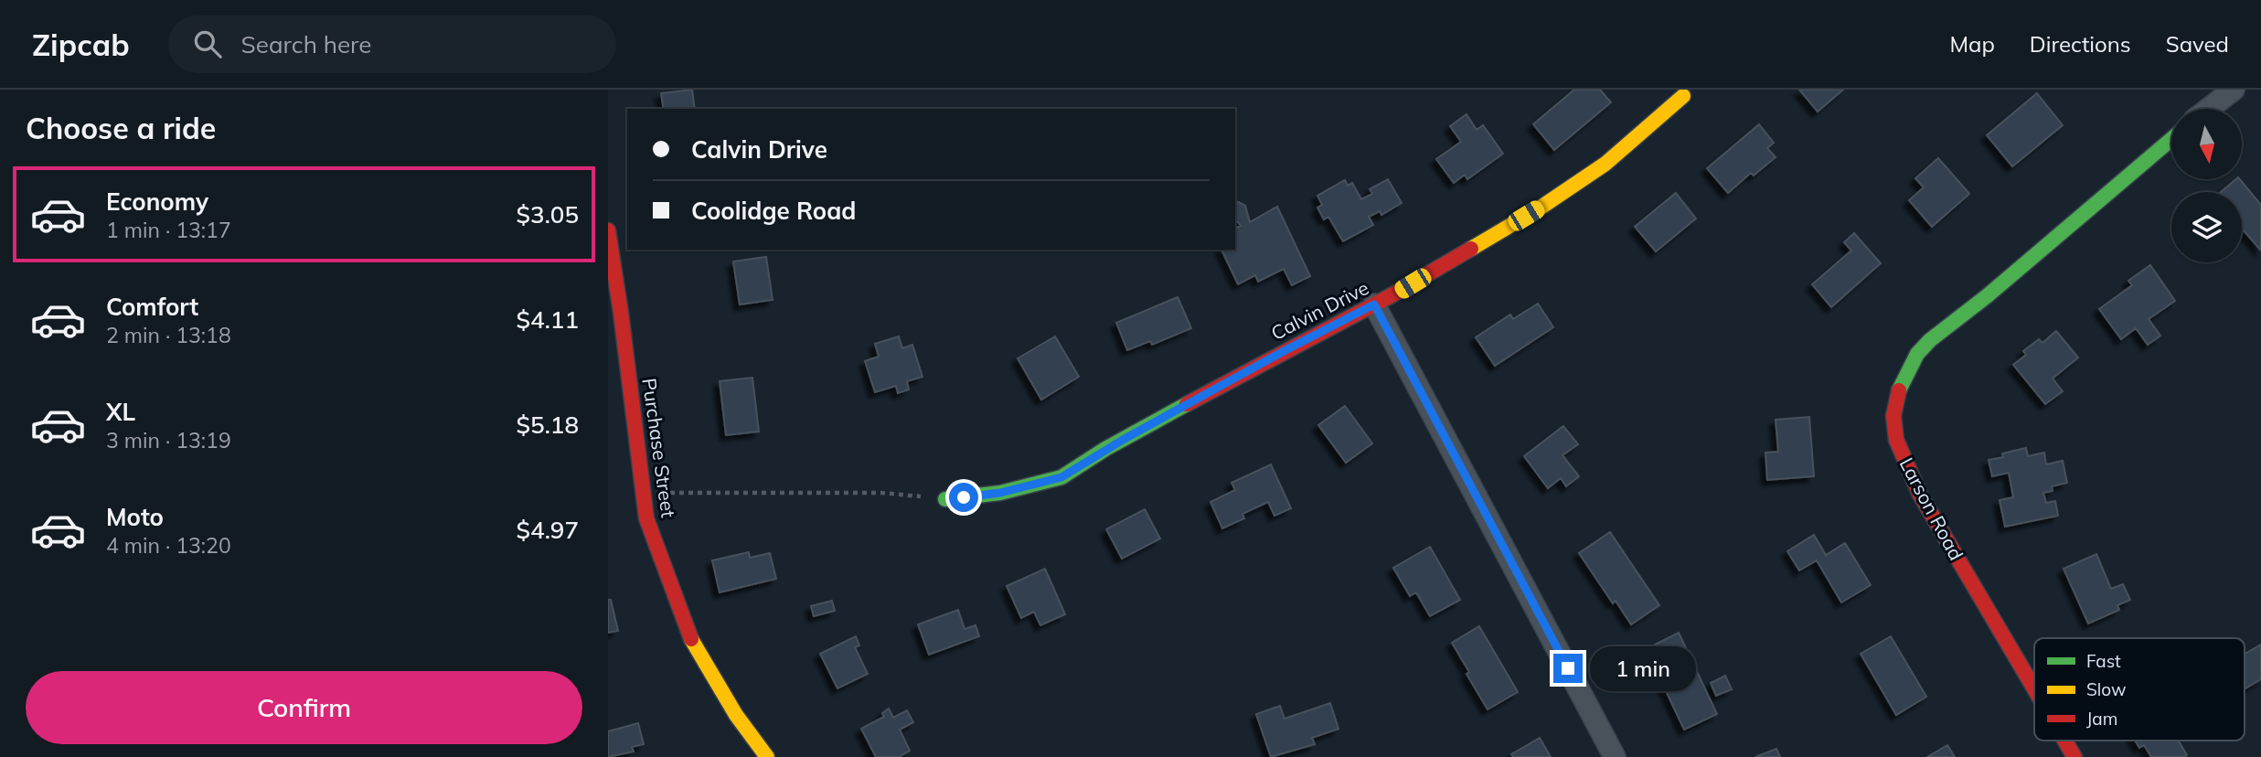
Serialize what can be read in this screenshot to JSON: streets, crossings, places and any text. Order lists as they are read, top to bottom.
{
  "streets": {
    "street": ["Calvin Drive", "Purchase Street", "Larson Road"]
  },
  "legend": ["Fast", "Slow", "Jam"],
  "north": "bottom",
  "page": {
    "header": "Zipcab",
    "search": "Search here",
    "nav": ["Map", "Directions", "Saved"],
    "heading": "Choose a ride",
    "banner": ["Calvin Drive", "Coolidge Road"],
    "list": [
      {
        "name": "Economy",
        "note": "1 min · 13:17",
        "value": "$3.05"
      },
      {
        "name": "Comfort",
        "note": "2 min · 13:18",
        "value": "$4.11"
      },
      {
        "name": "XL",
        "note": "3 min · 13:19",
        "value": "$5.18"
      },
      {
        "name": "Moto",
        "note": "4 min · 13:20",
        "value": "$4.97"
      }
    ],
    "bubble": "1 min",
    "buttons": "Confirm"
  }
}
